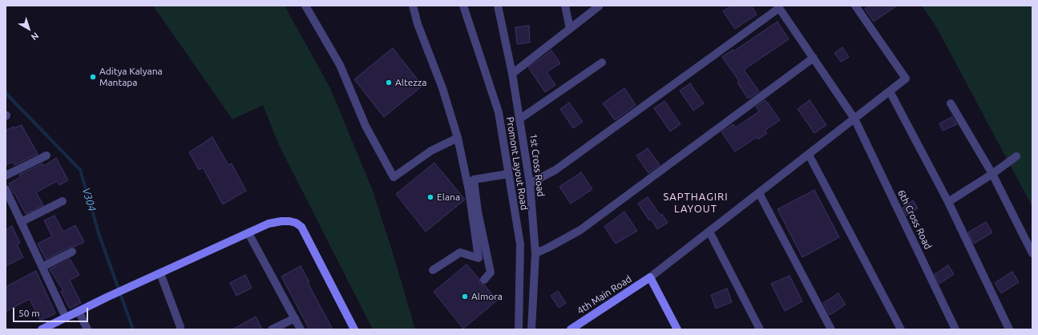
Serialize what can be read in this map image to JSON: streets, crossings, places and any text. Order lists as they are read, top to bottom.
{
  "streets": {
    "street": [
      "Promont Layout Road",
      "1st Cross Road",
      "6th Cross Road",
      "4th Main Road"
    ]
  },
  "districts": ["SAPTHAGIRI LAYOUT"],
  "water": ["V304"],
  "places": [
    "Aditya Kalyana Mantapa",
    "Altezza",
    "Elana",
    "Almora"
  ],
  "scale_bar": "50 m",
  "north": "bottom right"
}
